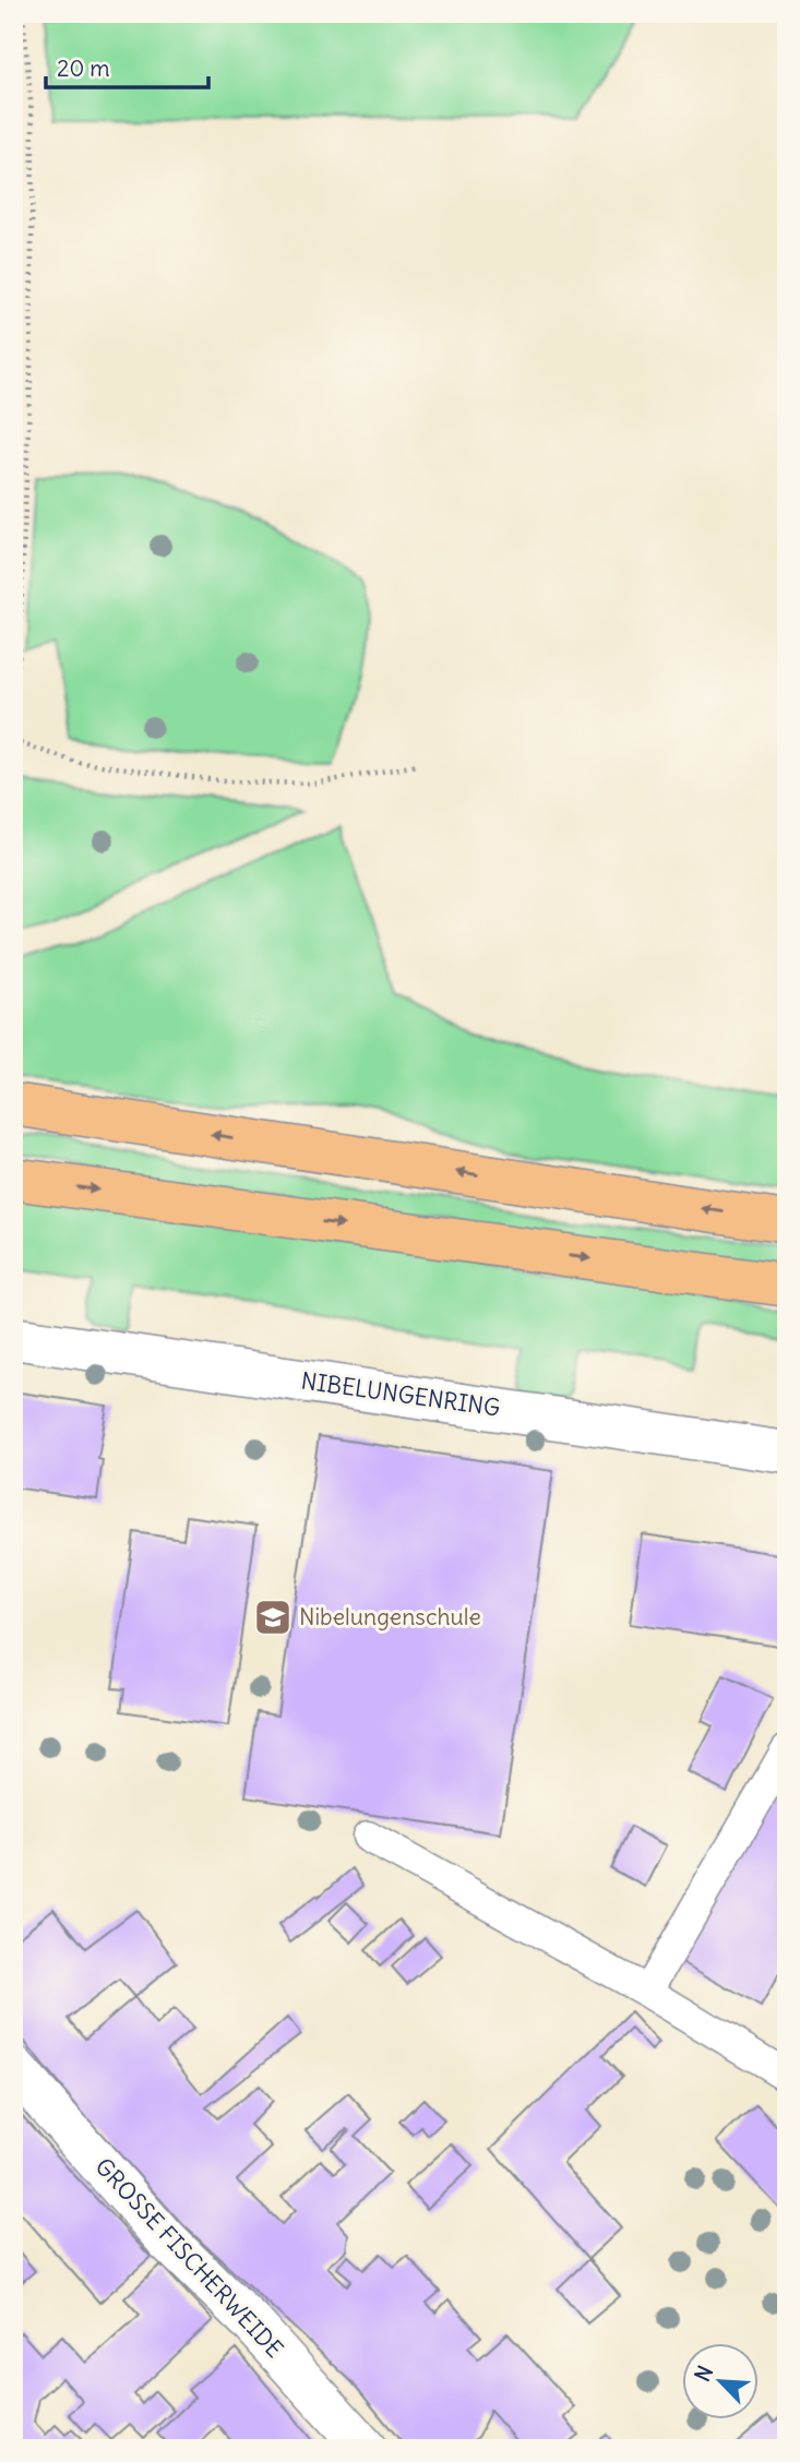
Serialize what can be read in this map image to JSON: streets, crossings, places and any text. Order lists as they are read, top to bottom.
{
  "streets": {
    "street": ["NIBELUNGENRING", "GROSSE FISCHERWEIDE"]
  },
  "places": {
    "school or university": ["Nibelungenschule"]
  },
  "scale_bar": "20 m",
  "north": "top left"
}
